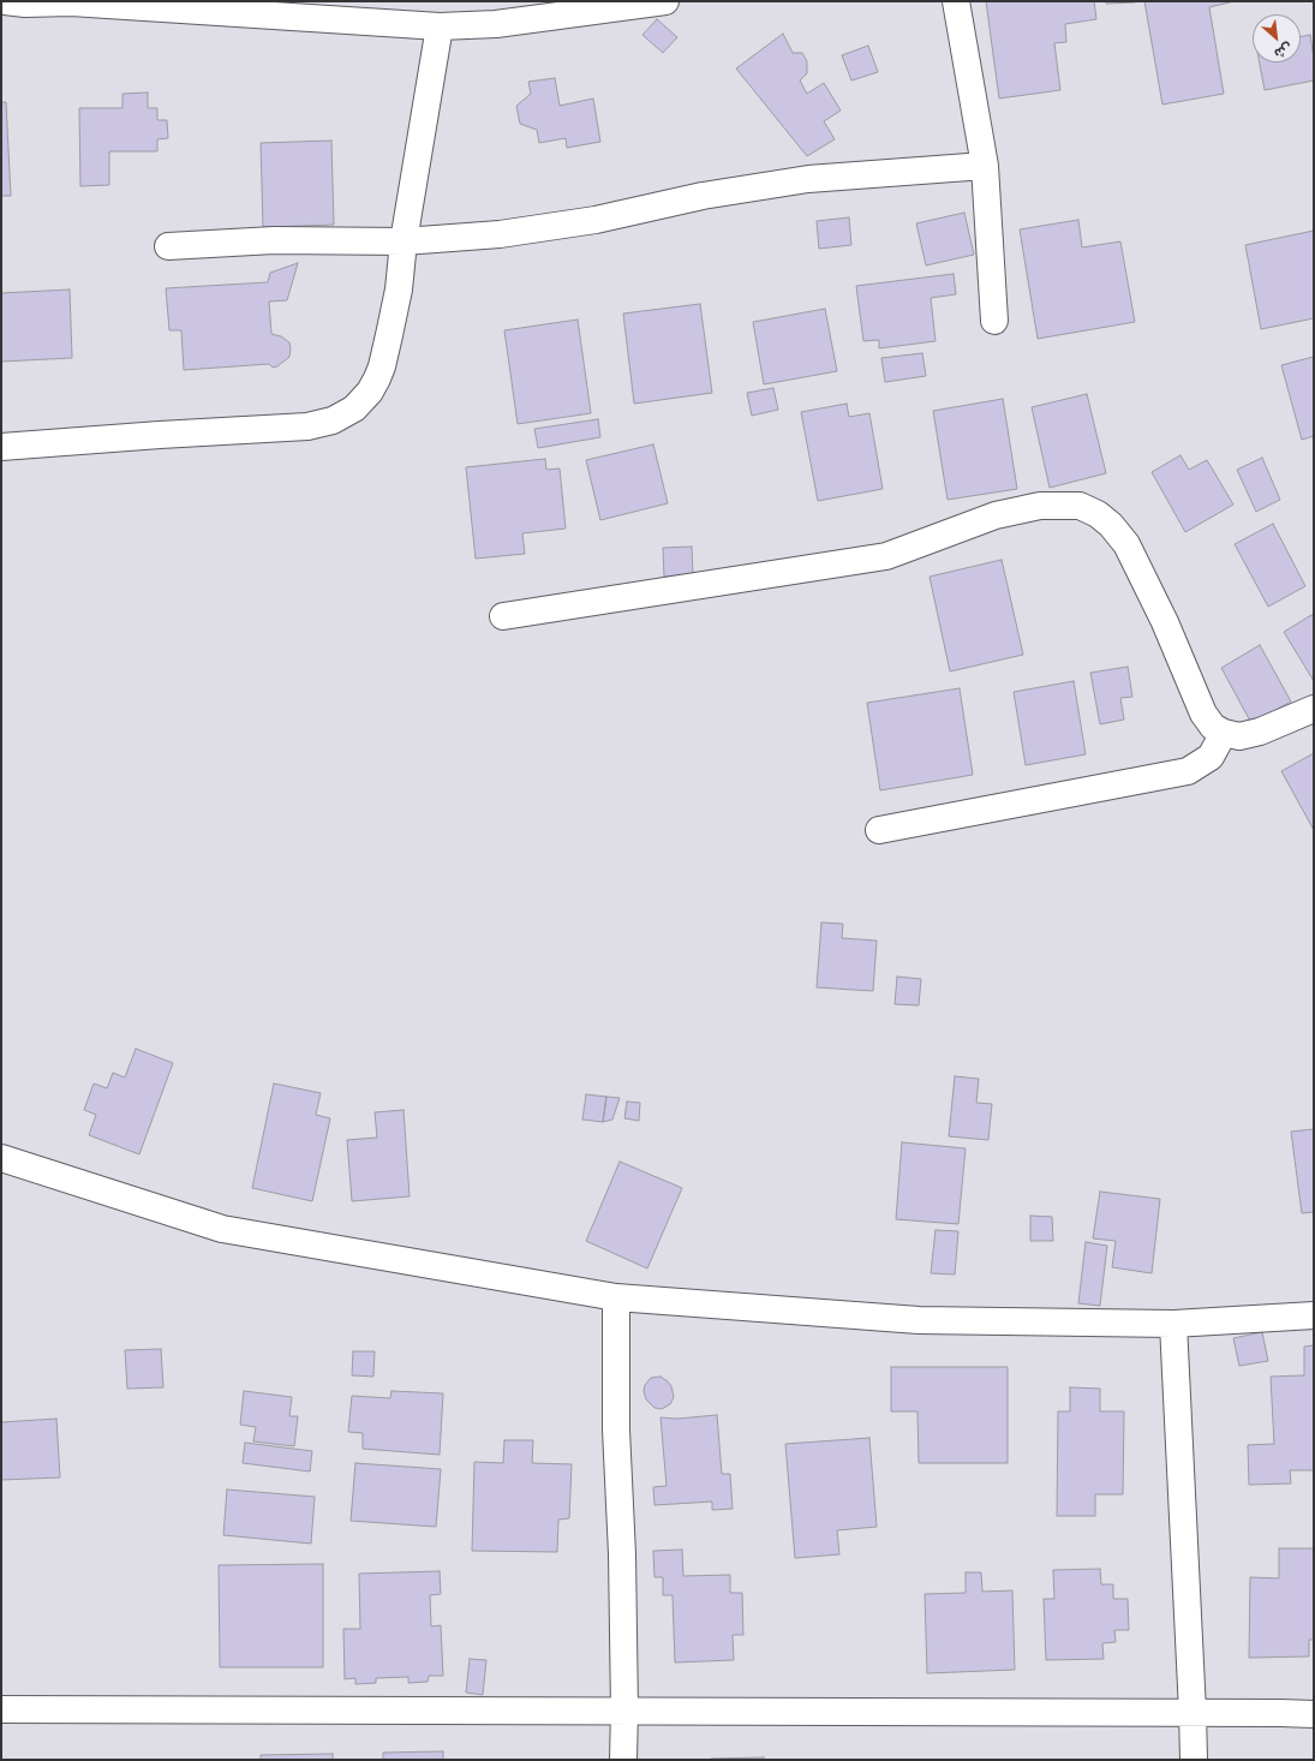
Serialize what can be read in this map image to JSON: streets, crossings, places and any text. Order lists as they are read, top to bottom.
{
  "north": "bottom right"
}
